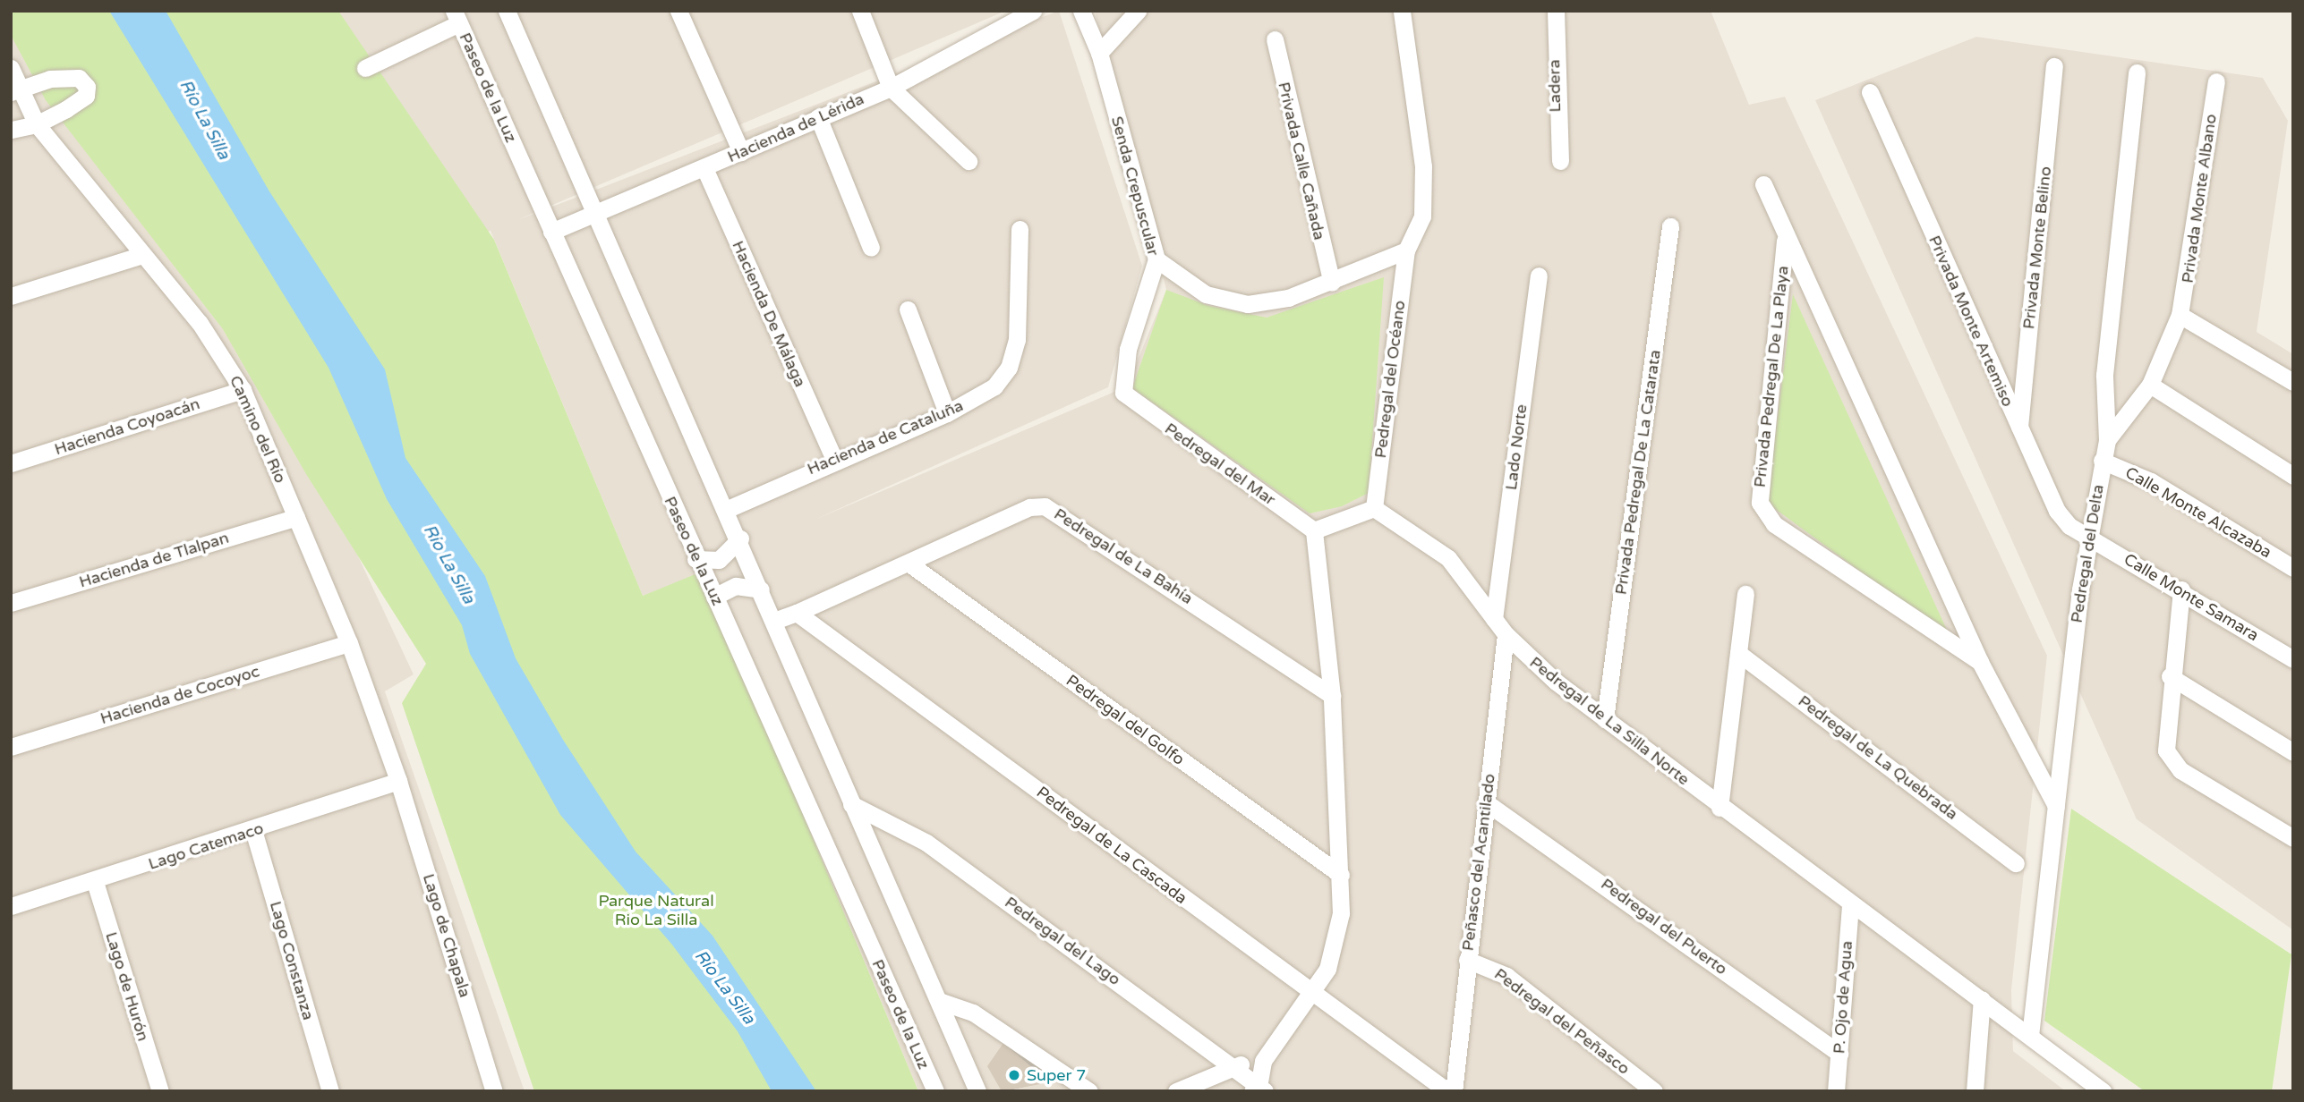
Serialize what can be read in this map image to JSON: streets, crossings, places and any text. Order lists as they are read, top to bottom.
{
  "streets": {
    "street": [
      "Ladera",
      "Paseo de la Luz",
      "Hacienda de Lérida",
      "Privada Calle Cañada",
      "Senda Crepuscular",
      "Privada Monte Albano",
      "Privada Monte Belino",
      "Hacienda De Málaga",
      "Privada Monte Artemiso",
      "Privada Pedregal De La Playa",
      "Pedregal del Océano",
      "Hacienda Coyoacán",
      "Camino del Río",
      "Hacienda de Cataluña",
      "Lado Norte",
      "Pedregal del Mar",
      "Privada Pedregal De La Catarata",
      "Calle Monte Alcazaba",
      "Pedregal del Delta",
      "Pedregal de La Bahía",
      "Hacienda de Tlalpan",
      "Calle Monte Samara",
      "Hacienda de Cocoyoc",
      "Pedregal del Golfo",
      "Pedregal de La Silla Norte",
      "Pedregal de La Quebrada",
      "Pedregal de La Cascada",
      "Lago Catemaco",
      "Peñasco del Acantilado",
      "Pedregal del Puerto",
      "Lago de Chapala",
      "Pedregal del Lago",
      "Lago Constanza",
      "Lago de Hurón",
      "P. Ojo de Agua",
      "Pedregal del Peñasco"
    ]
  },
  "crossings": [
    ["Paseo de la Luz", "Hacienda de Lérida"],
    ["Hacienda de Lérida", "Hacienda De Málaga"],
    ["Senda Crepuscular", "Pedregal del Mar"],
    ["Privada Monte Albano", "Pedregal del Delta"],
    ["Privada Monte Belino", "Privada Monte Artemiso"],
    ["Hacienda De Málaga", "Hacienda de Cataluña"],
    ["Privada Monte Artemiso", "Pedregal del Delta"],
    ["Privada Monte Artemiso", "Calle Monte Samara"],
    ["Privada Pedregal De La Playa", "Pedregal del Delta"],
    ["Pedregal del Océano", "Pedregal de La Silla Norte"],
    ["Hacienda Coyoacán", "Camino del Río"],
    ["Camino del Río", "Hacienda de Tlalpan"],
    ["Camino del Río", "Hacienda de Cocoyoc"],
    ["Camino del Río", "Lago Catemaco"],
    ["Camino del Río", "Lago de Chapala"],
    ["Lado Norte", "Pedregal de La Silla Norte"],
    ["Privada Pedregal De La Catarata", "Pedregal de La Silla Norte"],
    ["Calle Monte Alcazaba", "Pedregal del Delta"],
    ["Pedregal del Delta", "Calle Monte Samara"],
    ["Pedregal del Delta", "Pedregal de La Silla Norte"],
    ["Pedregal de La Bahía", "Pedregal del Golfo"],
    ["Pedregal de La Bahía", "Pedregal de La Cascada"],
    ["Pedregal de La Silla Norte", "Peñasco del Acantilado"],
    ["Pedregal de La Silla Norte", "P. Ojo de Agua"],
    ["Lago Catemaco", "Lago de Chapala"],
    ["Lago Catemaco", "Lago Constanza"],
    ["Lago Catemaco", "Lago de Hurón"],
    ["Peñasco del Acantilado", "Pedregal del Puerto"],
    ["Peñasco del Acantilado", "Pedregal del Peñasco"],
    ["Pedregal del Puerto", "P. Ojo de Agua"]
  ],
  "water": ["Río La Silla"],
  "parks": ["Parque Natural Rio La Silla"],
  "places": ["Super 7"]
}
